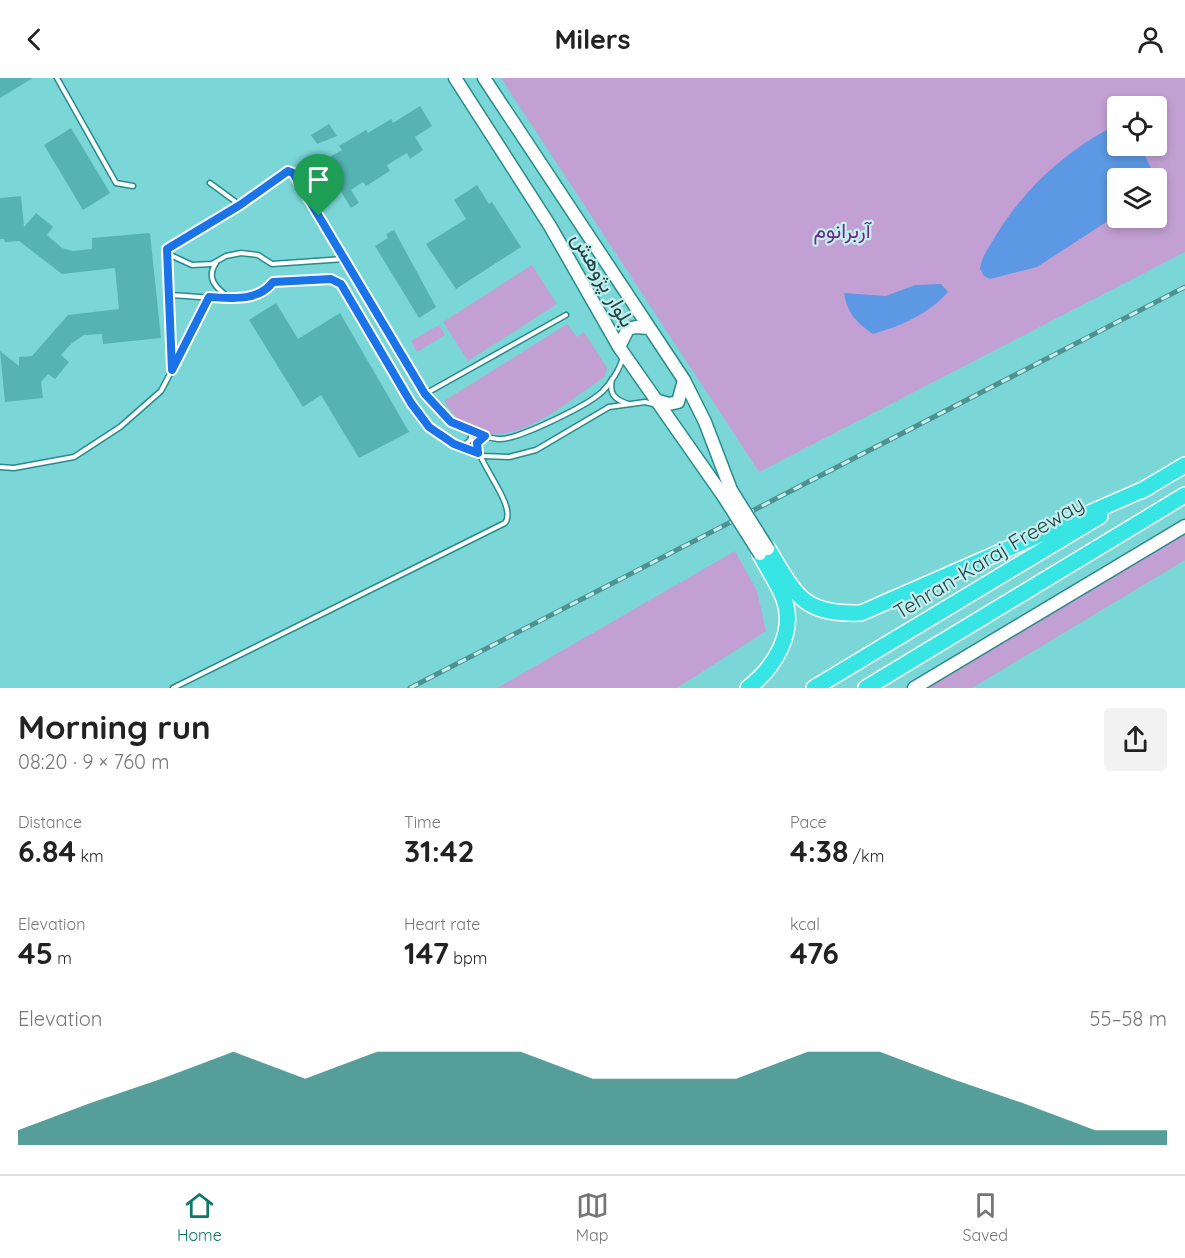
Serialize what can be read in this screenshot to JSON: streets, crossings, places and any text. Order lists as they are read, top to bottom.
{
  "streets": {
    "highway": ["Tehran-Karaj Freeway"],
    "street": ["بلوار پژوهش"]
  },
  "parks": ["آربرانوم"],
  "page": {
    "header": "Milers",
    "heading": ["Morning run", "08:20 · 9 × 760 m"],
    "stats": [
      ["Distance", "6.84 km"],
      ["Time", "31:42"],
      ["Pace", "4:38 /km"],
      ["Elevation", "45 m"],
      ["Heart rate", "147 bpm"],
      ["kcal", "476"]
    ],
    "chart": ["Elevation", "55–58 m"],
    "tabs": ["Home", "Map", "Saved"]
  }
}
